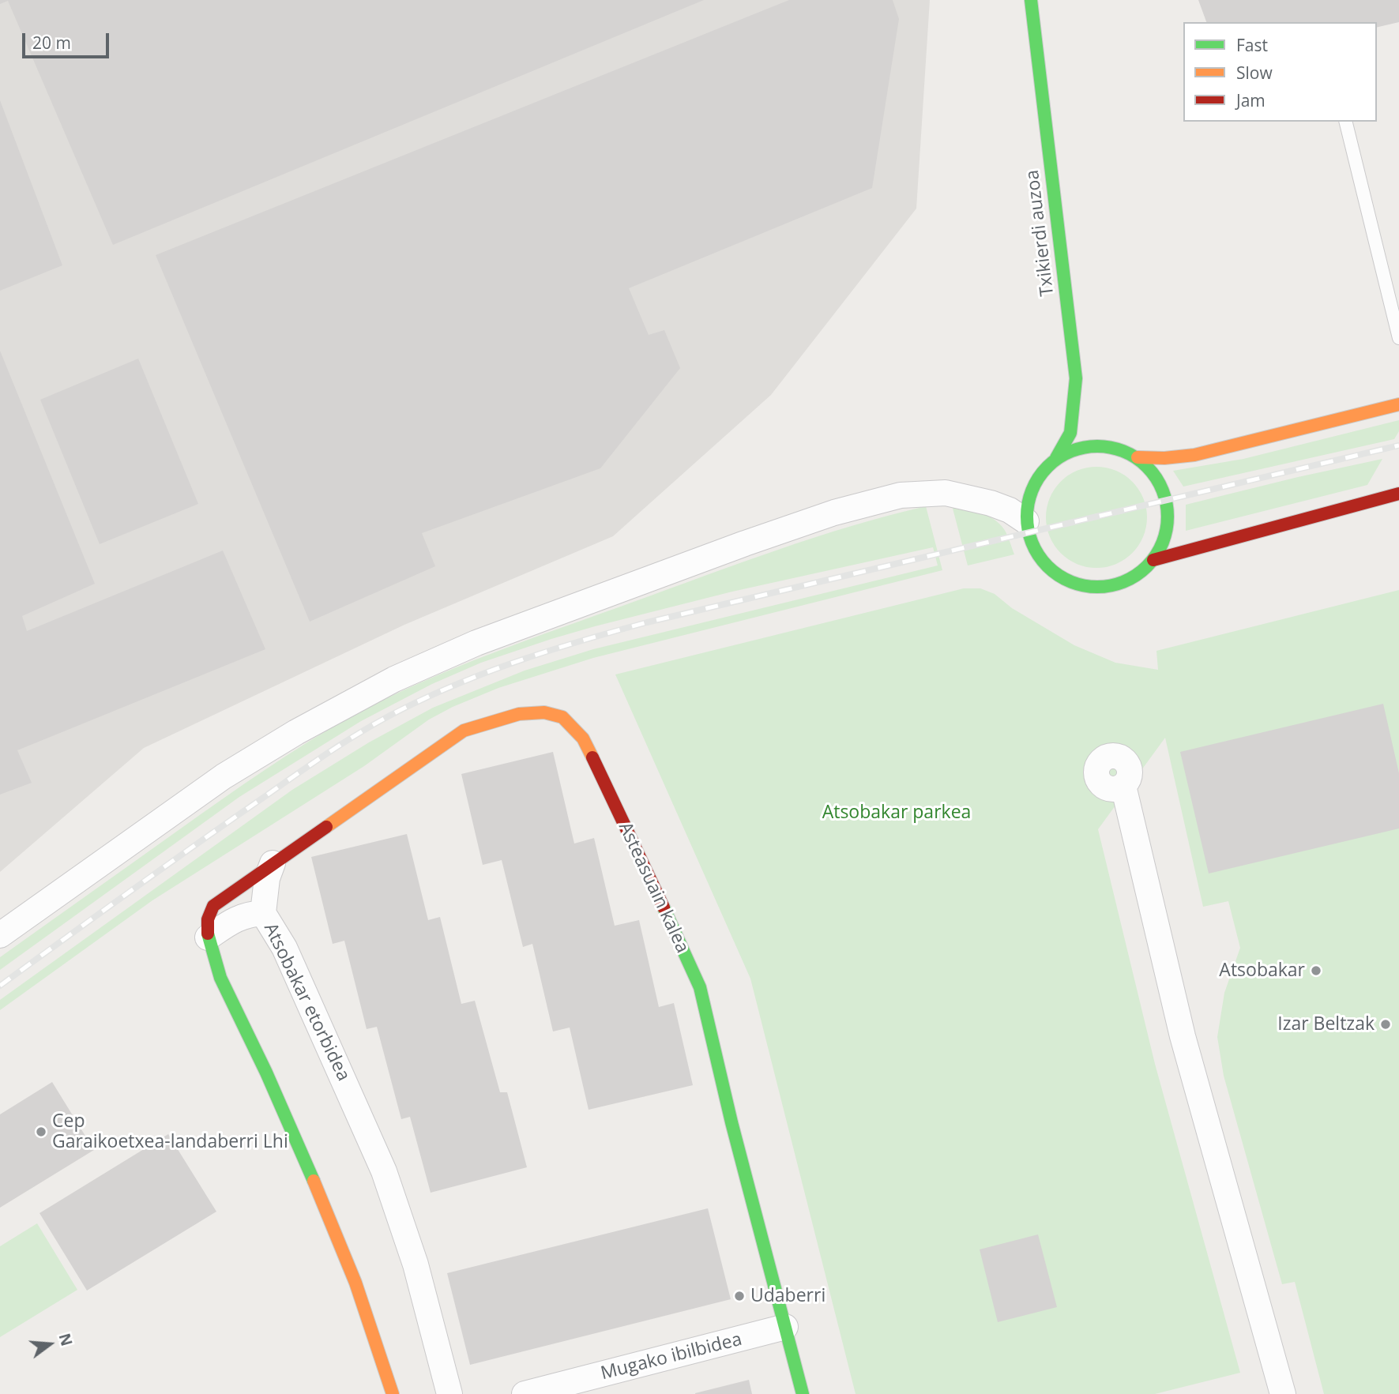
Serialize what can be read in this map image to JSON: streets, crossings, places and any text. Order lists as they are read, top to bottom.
{
  "streets": {
    "street": [
      "Txikierdi auzoa",
      "Asteasuain kalea",
      "Atsobakar etorbidea",
      "Mugako ibilbidea"
    ]
  },
  "crossings": [
    ["Asteasuain kalea", "Atsobakar etorbidea"],
    ["Asteasuain kalea", "Mugako ibilbidea"]
  ],
  "parks": ["Atsobakar parkea"],
  "places": [
    "Atsobakar",
    "Izar Beltzak",
    "Cep Garaikoetxea-landaberri Lhi",
    "Udaberri"
  ],
  "legend": ["Fast", "Slow", "Jam"],
  "scale_bar": "20 m",
  "north": "right"
}
